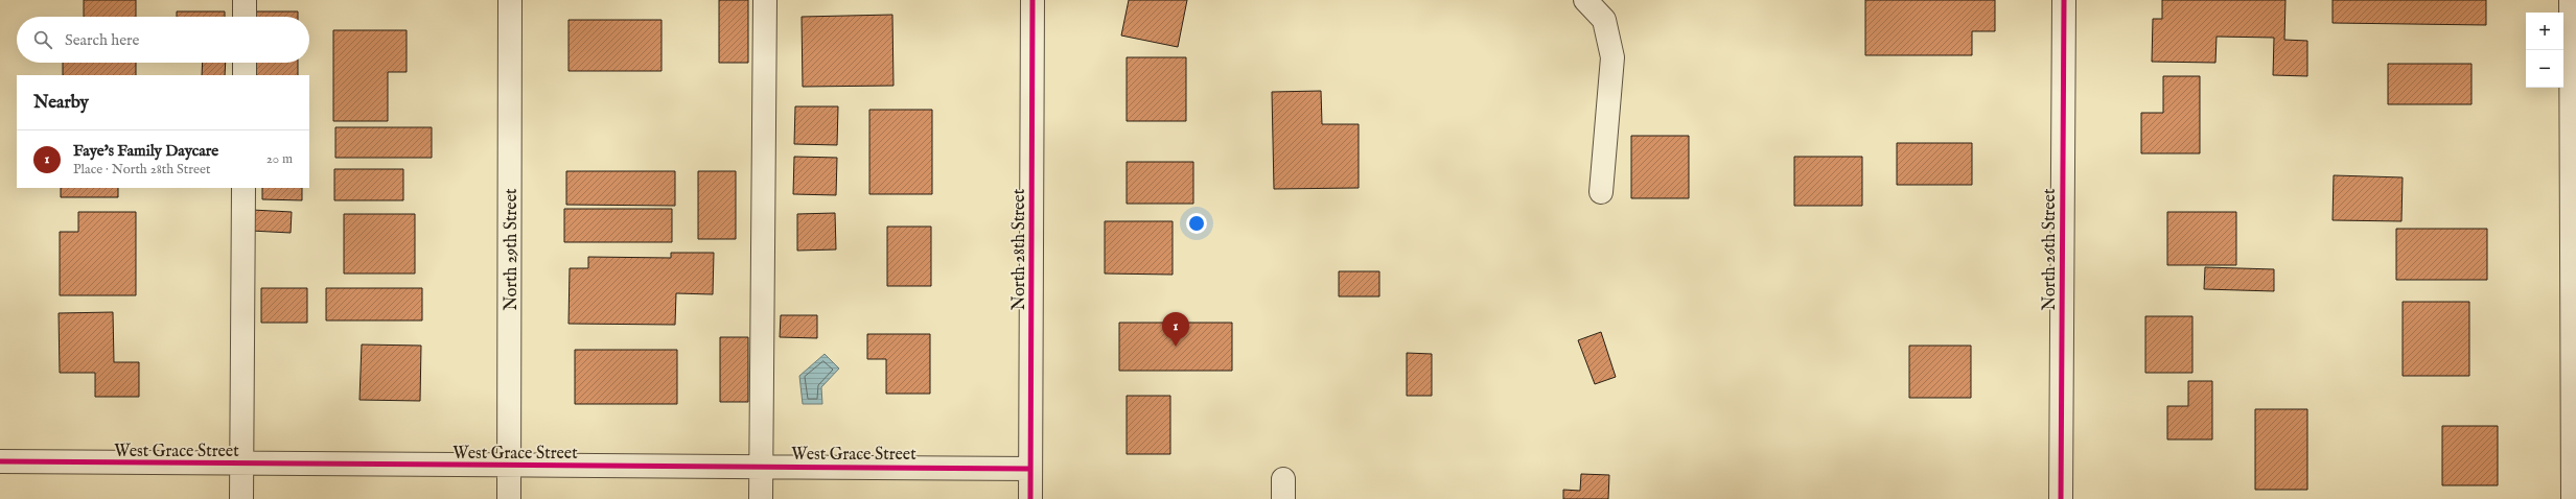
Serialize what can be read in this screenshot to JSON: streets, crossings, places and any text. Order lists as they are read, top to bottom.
{
  "streets": {
    "street": [
      "North 29th Street",
      "North 28th Street",
      "North 26th Street",
      "West Grace Street"
    ]
  },
  "crossings": [
    ["North 29th Street", "West Grace Street"],
    ["North 28th Street", "West Grace Street"]
  ],
  "page": {
    "map_buttons": ["+", "−"],
    "search": "Search here",
    "heading": "Nearby",
    "list": [
      {
        "mark": "1",
        "name": "Faye's Family Daycare",
        "note": "Place · North 28th Street",
        "value": "20 m"
      }
    ],
    "pins": "1"
  }
}
